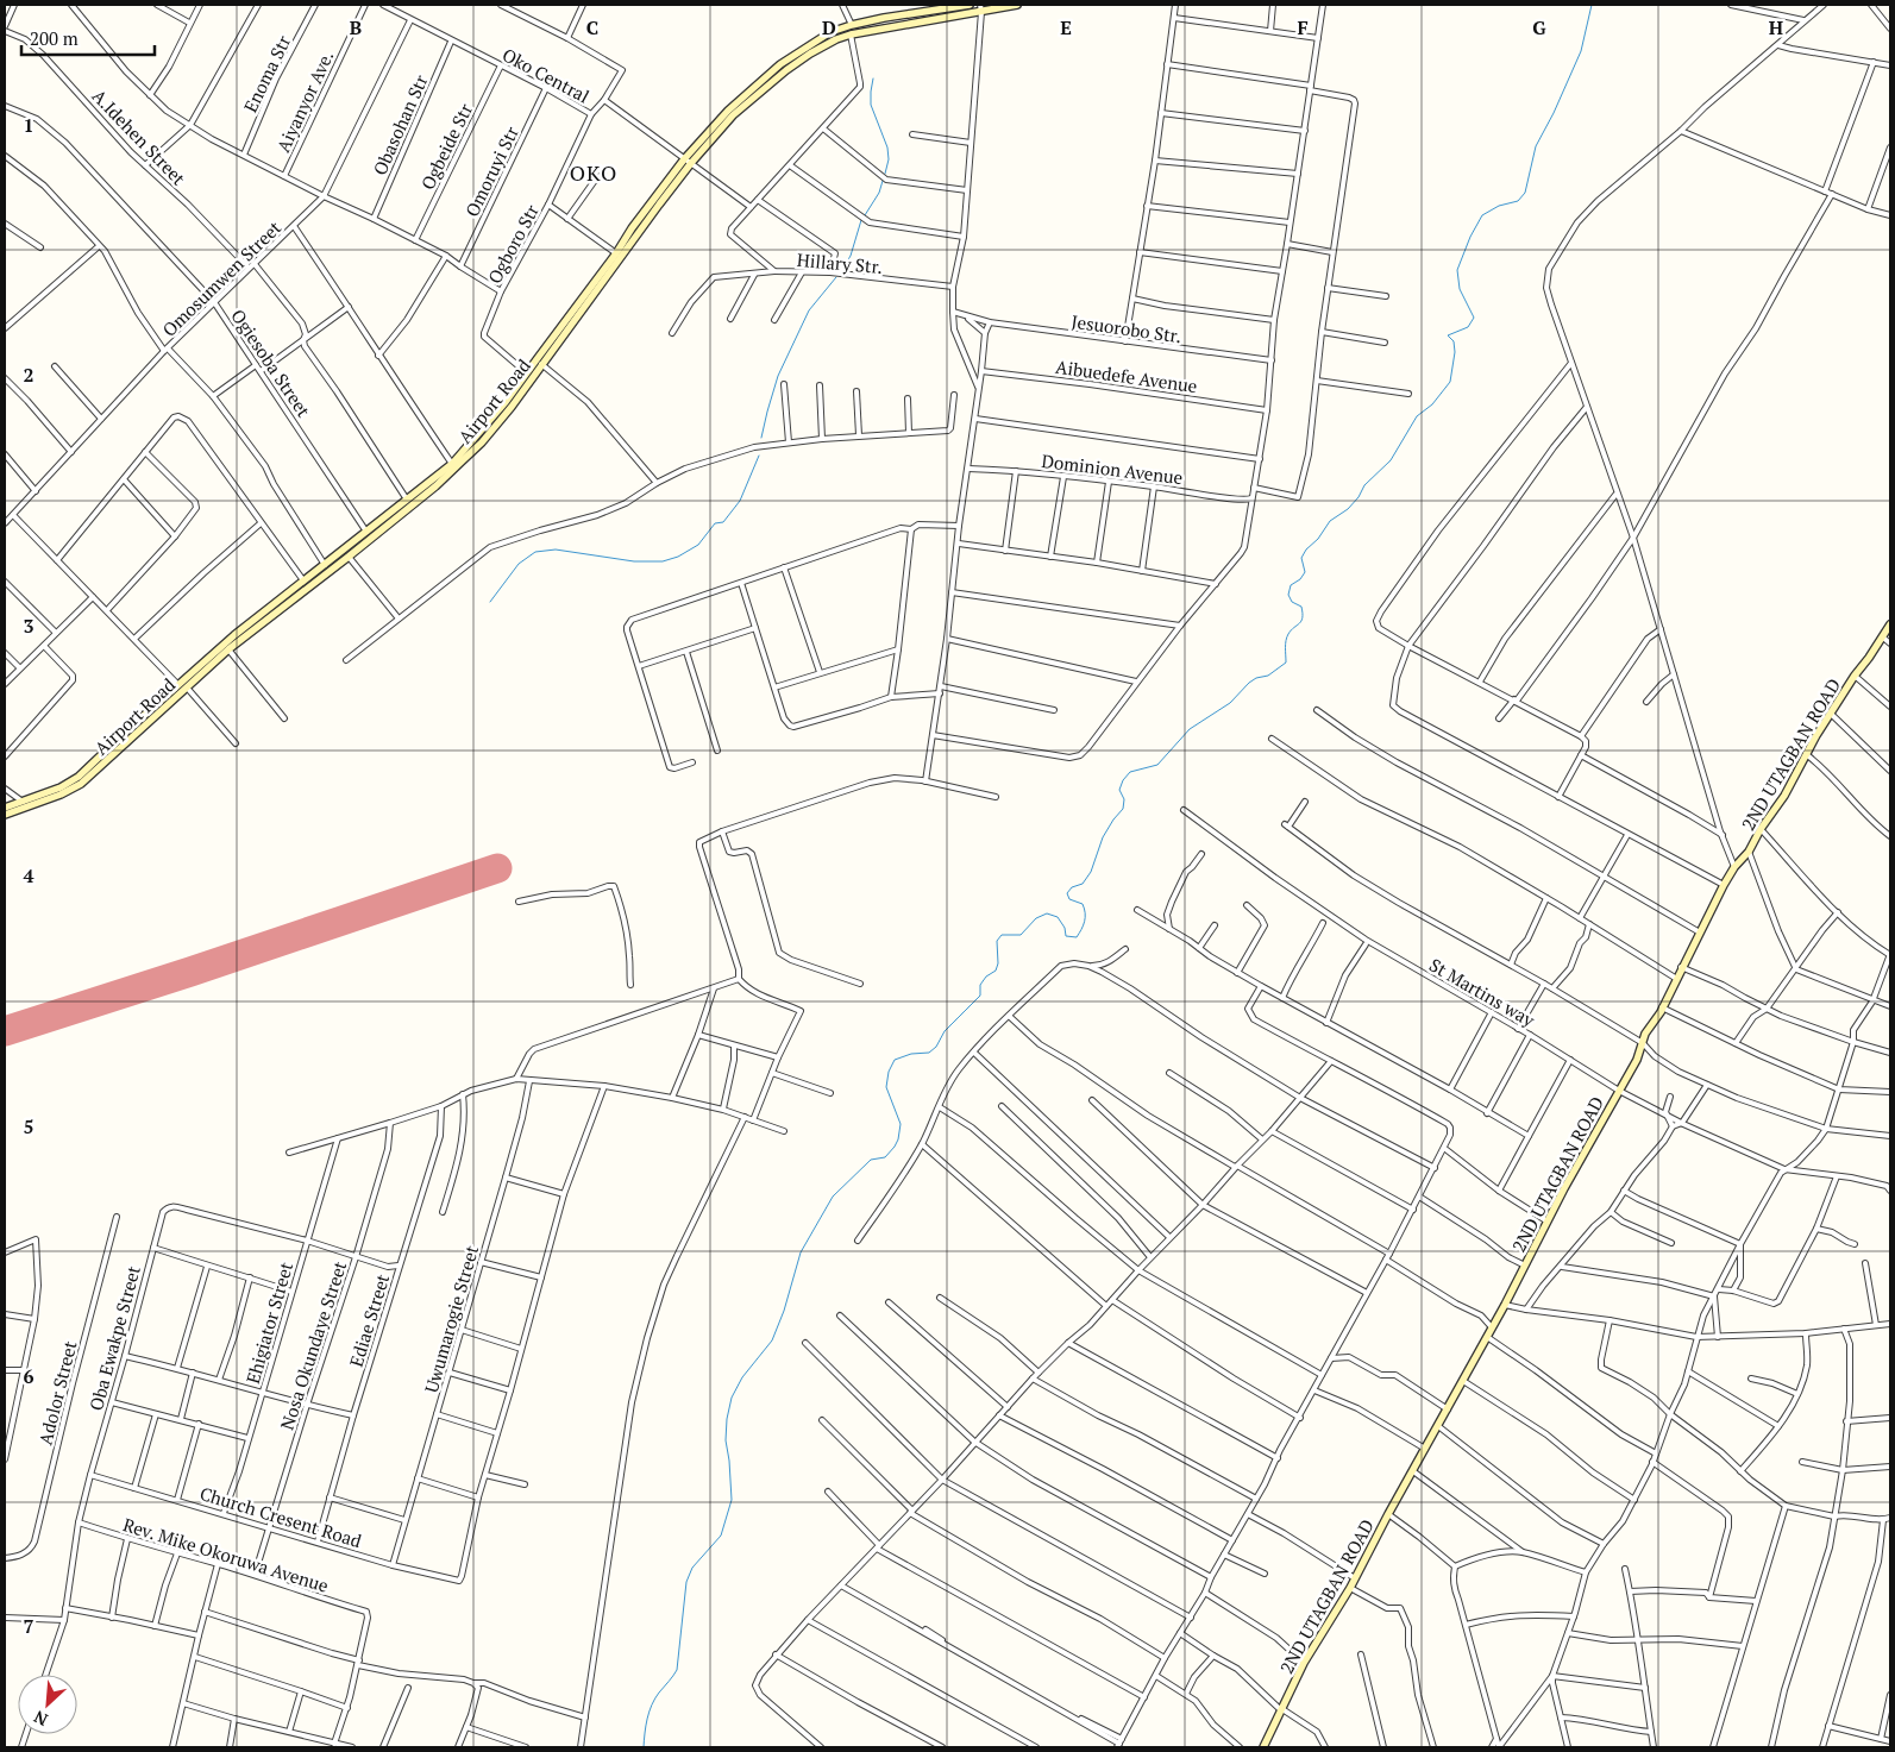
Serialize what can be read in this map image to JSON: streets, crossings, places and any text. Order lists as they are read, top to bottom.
{
  "streets": {
    "main road": ["Airport Road", "2ND UTAGBAN ROAD"],
    "street": [
      "Enoma Str",
      "Oko Central",
      "Aiyanyor Ave.",
      "Obasohan Str",
      "A.Idehen Street",
      "Ogbeide Str",
      "Omoruyi Str",
      "Ogboro Str",
      "Hillary Str.",
      "Omosumwen Street",
      "Jesuorobo Str.",
      "Ogiesoba Street",
      "Aibuedefe Avenue",
      "Dominion Avenue",
      "St Martins way",
      "Uwumarogie Street",
      "Ediae Street",
      "Ehigiator Street",
      "Oba Ewakpe Street",
      "Nosa Okundaye Street",
      "Adolor Street",
      "Church Cresent Road",
      "Rev. Mike Okoruwa Avenue"
    ]
  },
  "crossings": [
    ["Oko Central", "Obasohan Str"],
    ["Oko Central", "Ogbeide Str"],
    ["Oko Central", "Omoruyi Str"],
    ["Oko Central", "Ogboro Str"],
    ["Oko Central", "Hillary Str."],
    ["Oko Central", "Omosumwen Street"],
    ["Oko Central", "Airport Road"],
    ["A.Idehen Street", "Omosumwen Street"],
    ["Ogboro Str", "Airport Road"],
    ["Omosumwen Street", "Ogiesoba Street"],
    ["Ogiesoba Street", "Airport Road"],
    ["2ND UTAGBAN ROAD", "St Martins way"],
    ["Uwumarogie Street", "Church Cresent Road"],
    ["Ediae Street", "Church Cresent Road"],
    ["Ehigiator Street", "Oba Ewakpe Street"],
    ["Ehigiator Street", "Church Cresent Road"],
    ["Oba Ewakpe Street", "Church Cresent Road"],
    ["Oba Ewakpe Street", "Rev. Mike Okoruwa Avenue"],
    ["Nosa Okundaye Street", "Church Cresent Road"],
    ["Nosa Okundaye Street", "Rev. Mike Okoruwa Avenue"]
  ],
  "districts": ["OKO"],
  "scale_bar": "200 m",
  "north": "bottom left",
  "grid": {
    "columns": [
      "B",
      "C",
      "D",
      "E",
      "F",
      "G",
      "H"
    ],
    "rows": [
      "1",
      "2",
      "3",
      "4",
      "5",
      "6",
      "7"
    ]
  }
}
